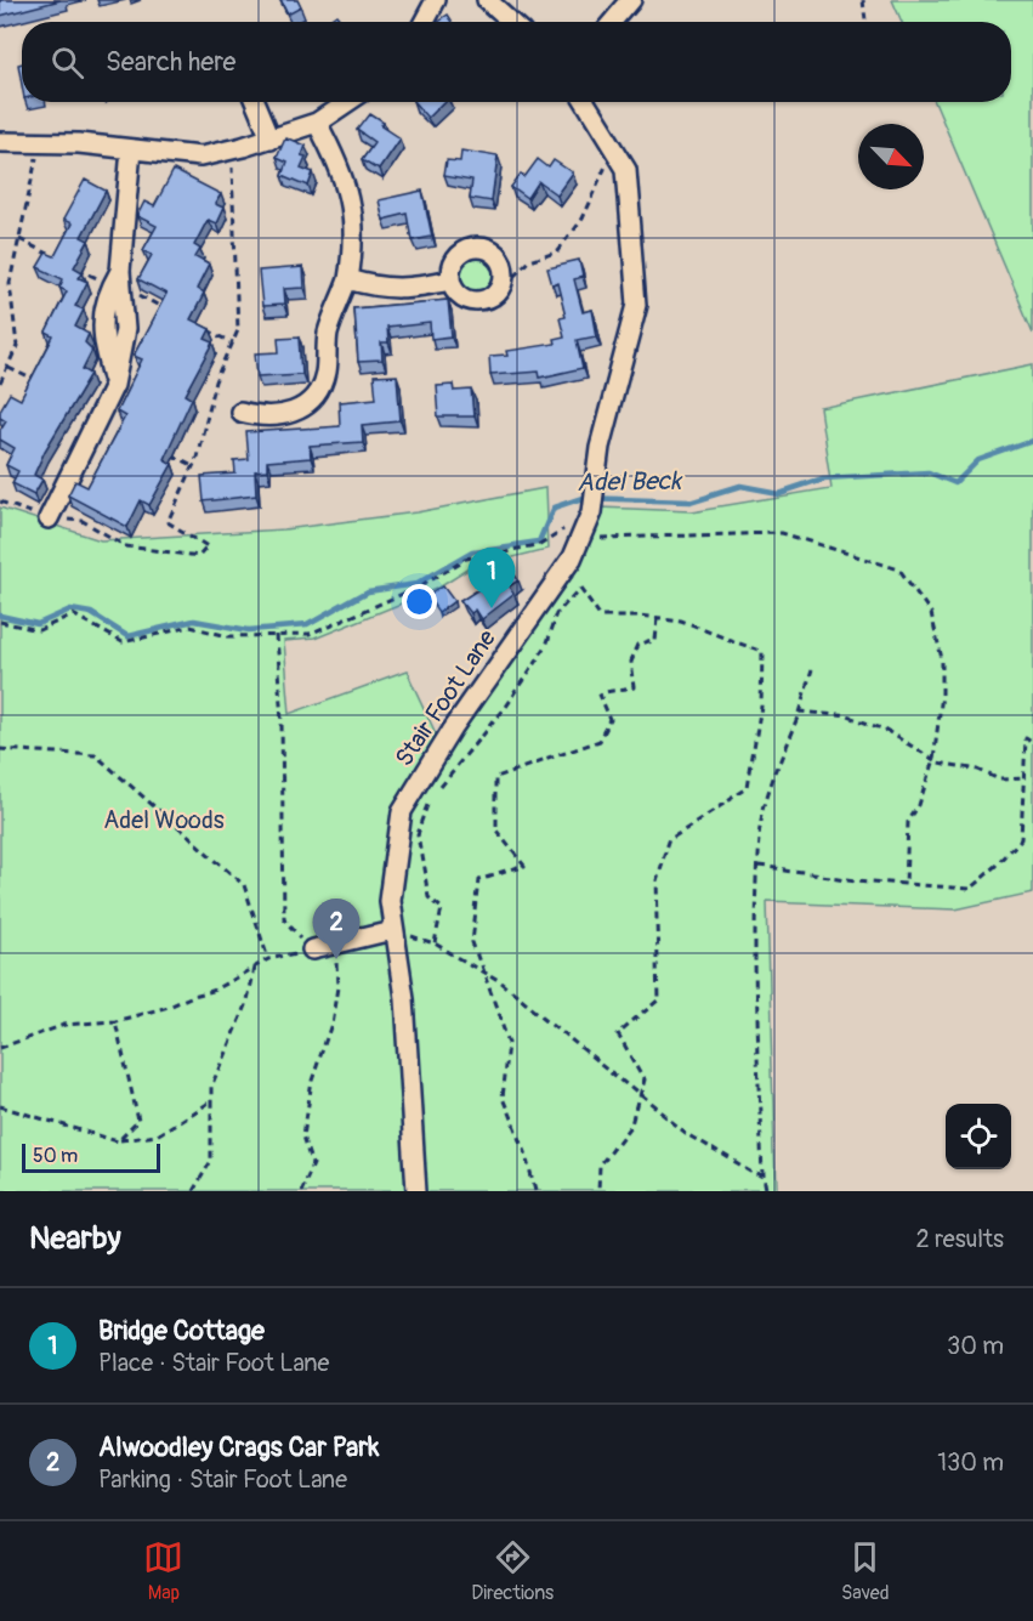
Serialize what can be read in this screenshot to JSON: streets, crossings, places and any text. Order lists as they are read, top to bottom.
{
  "streets": {
    "street": ["Stair Foot Lane"]
  },
  "water": ["Adel Beck"],
  "parks": ["Adel Woods"],
  "scale_bar": "50 m",
  "north": "bottom right",
  "page": {
    "search": "Search here",
    "pins": ["1", "2"],
    "scale": "50 m",
    "heading": ["Nearby", "2 results"],
    "list": [
      {
        "mark": "1",
        "name": "Bridge Cottage",
        "note": "Place · Stair Foot Lane",
        "value": "30 m"
      },
      {
        "mark": "2",
        "name": "Alwoodley Crags Car Park",
        "note": "Parking · Stair Foot Lane",
        "value": "130 m"
      }
    ],
    "nav": ["Map", "Directions", "Saved"]
  }
}
